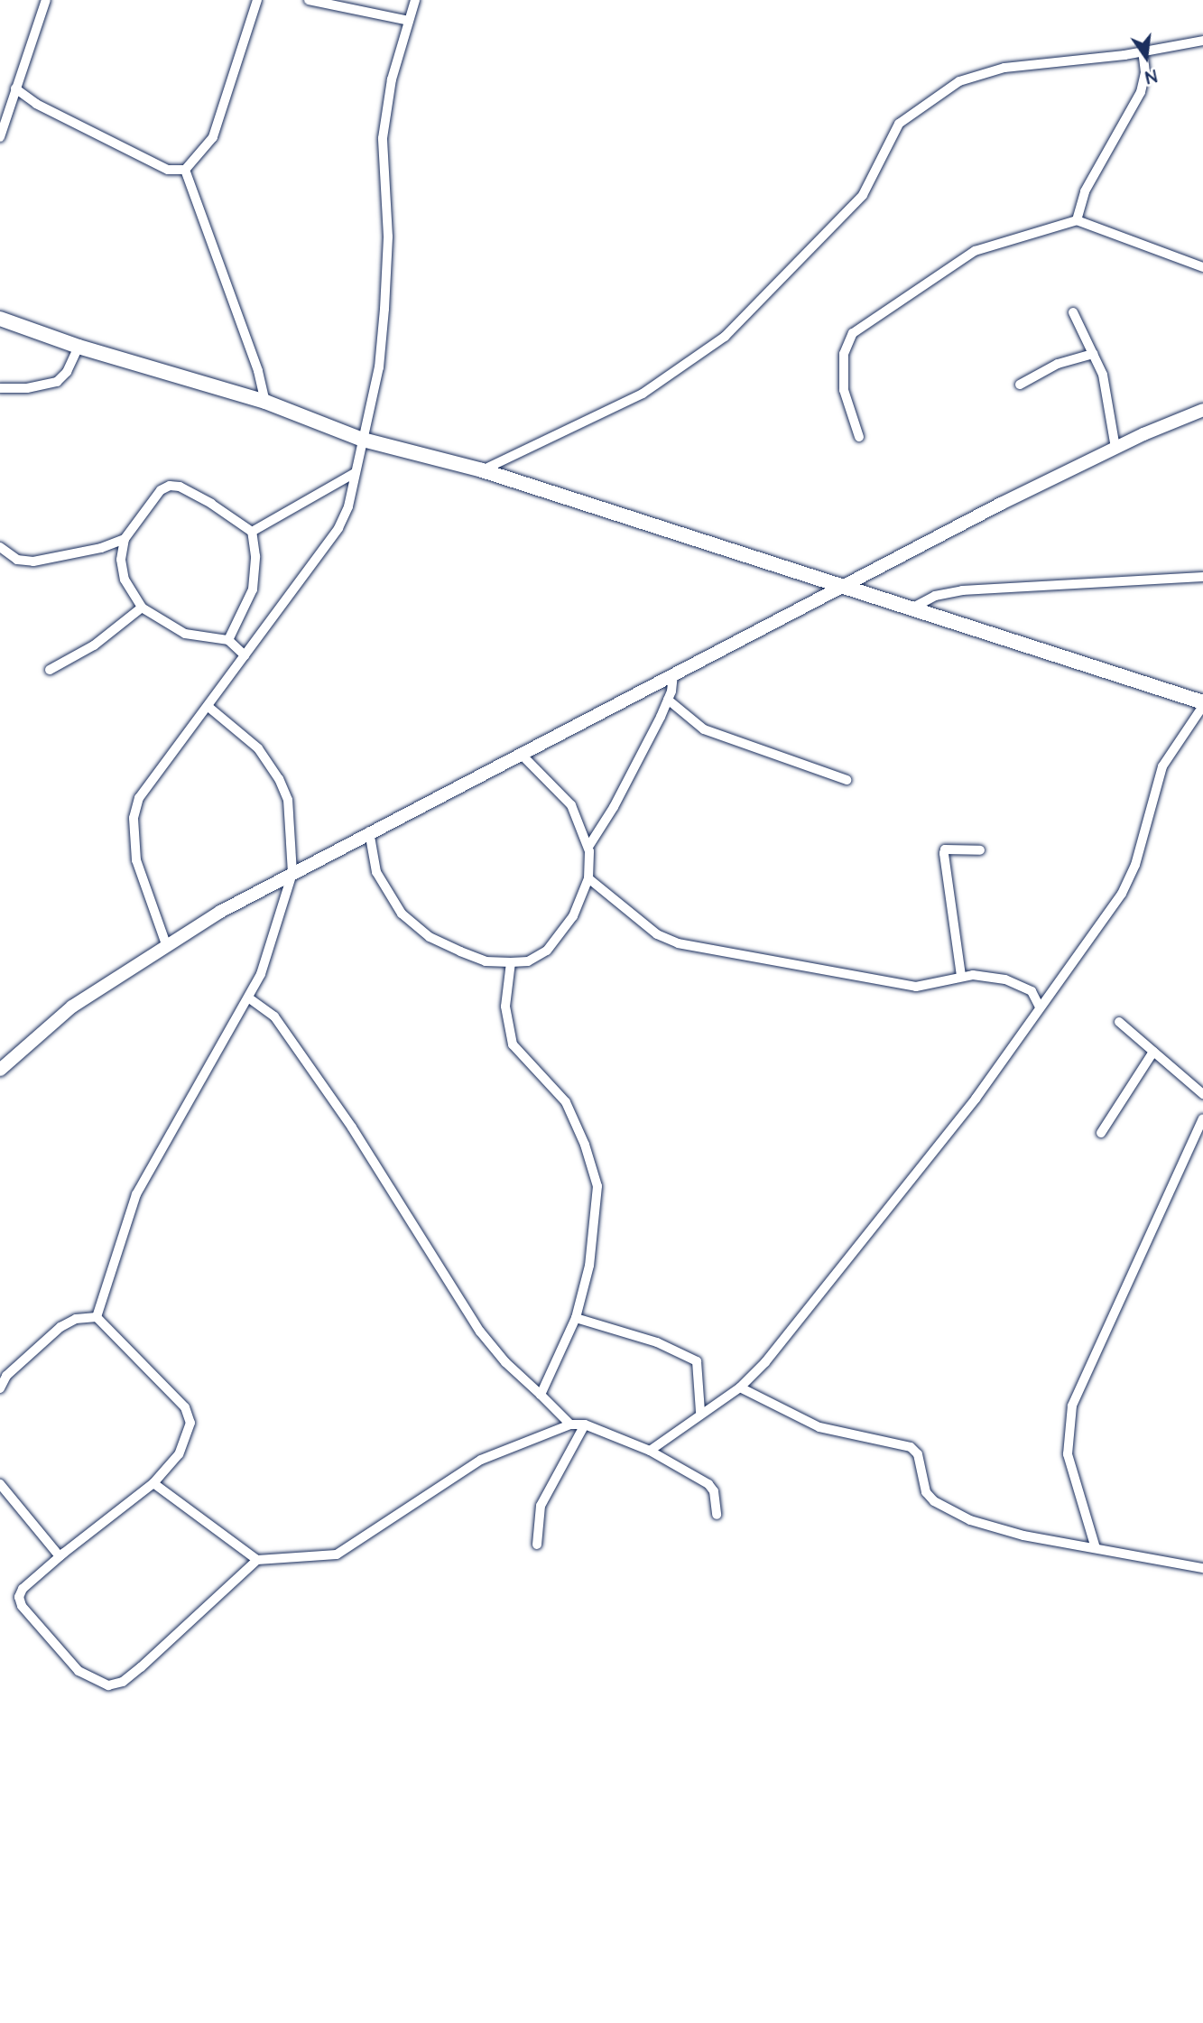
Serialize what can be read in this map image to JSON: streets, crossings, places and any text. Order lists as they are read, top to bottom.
{
  "north": "bottom"
}
